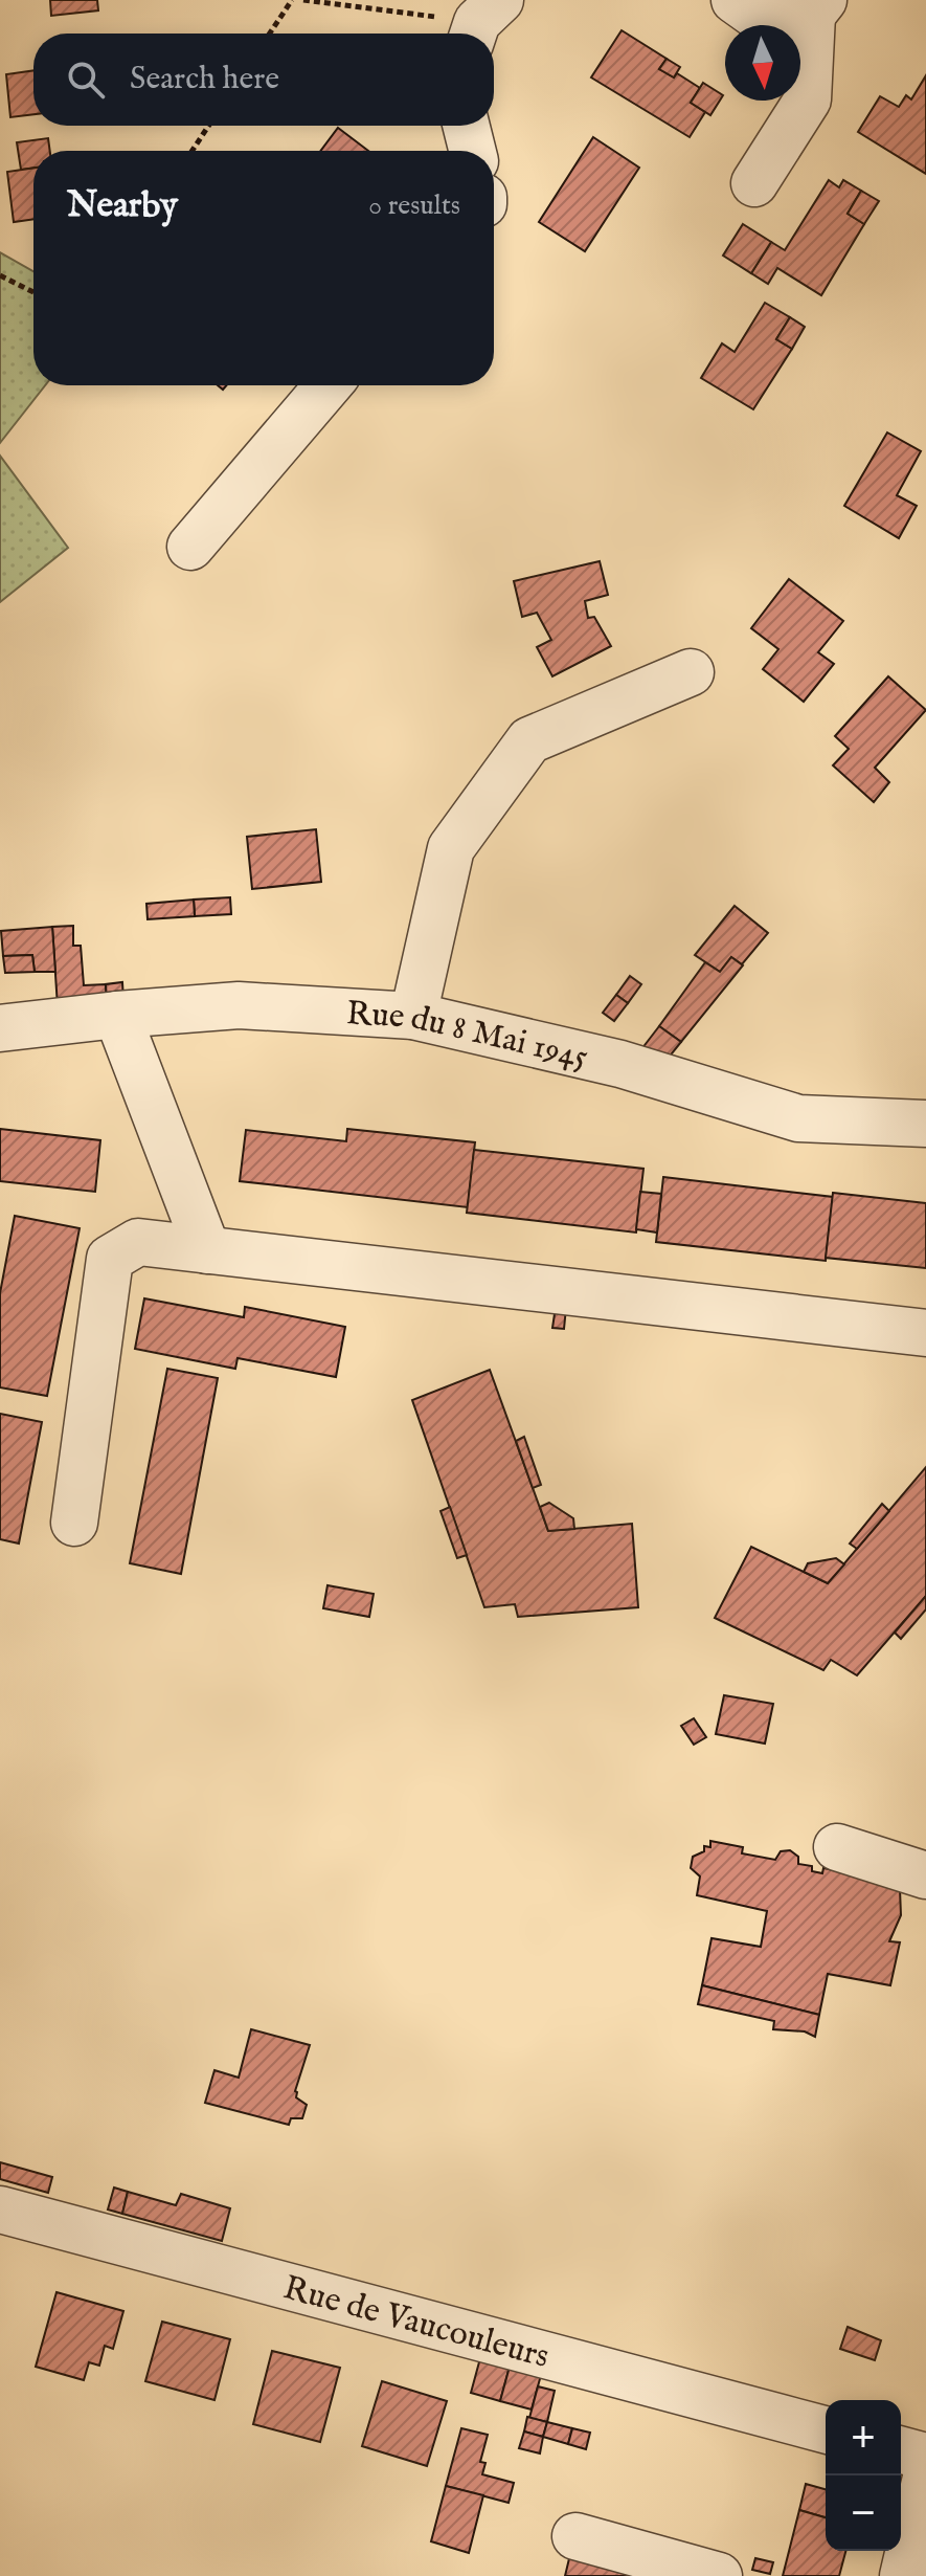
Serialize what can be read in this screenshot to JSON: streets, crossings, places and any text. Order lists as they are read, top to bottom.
{
  "streets": {
    "street": ["Rue du 8 Mai 1945", "Rue de Vaucouleurs"]
  },
  "north": "bottom",
  "page": {
    "search": "Search here",
    "heading": ["Nearby", "0 results"],
    "map_buttons": ["+", "−"]
  }
}
